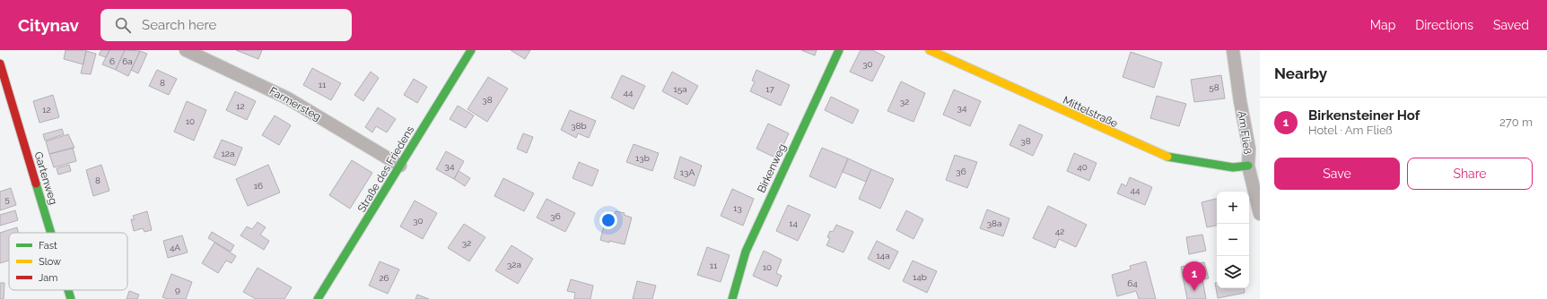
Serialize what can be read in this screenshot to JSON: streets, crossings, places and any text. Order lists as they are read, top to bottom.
{
  "streets": {
    "street": [
      "Farmersteg",
      "Mittelstraße",
      "Am Fließ",
      "Birkenweg",
      "Straße des Friedens",
      "Gartenweg"
    ]
  },
  "crossings": [
    ["Farmersteg", "Straße des Friedens"],
    ["Mittelstraße", "Am Fließ"]
  ],
  "house_numbers": [
    "6",
    "6a",
    "30",
    "8",
    "11",
    "58",
    "15a",
    "17",
    "44",
    "38",
    "32",
    "12",
    "34",
    "12",
    "10",
    "38b",
    "38",
    "12a",
    "13b",
    "34",
    "40",
    "36",
    "13A",
    "8",
    "16",
    "44",
    "5",
    "13",
    "36",
    "30",
    "14",
    "38a",
    "42",
    "32",
    "4A",
    "14a",
    "32a",
    "11",
    "10",
    "14b",
    "26",
    "64",
    "9"
  ],
  "legend": ["Fast", "Slow", "Jam"],
  "page": {
    "header": "Citynav",
    "search": "Search here",
    "nav": ["Map", "Directions", "Saved"],
    "heading": "Nearby",
    "list": [
      {
        "mark": "1",
        "name": "Birkensteiner Hof",
        "note": "Hotel · Am Fließ",
        "value": "270 m"
      }
    ],
    "buttons": ["Save", "Share"],
    "map_buttons": ["+", "−"],
    "pins": "1"
  }
}
